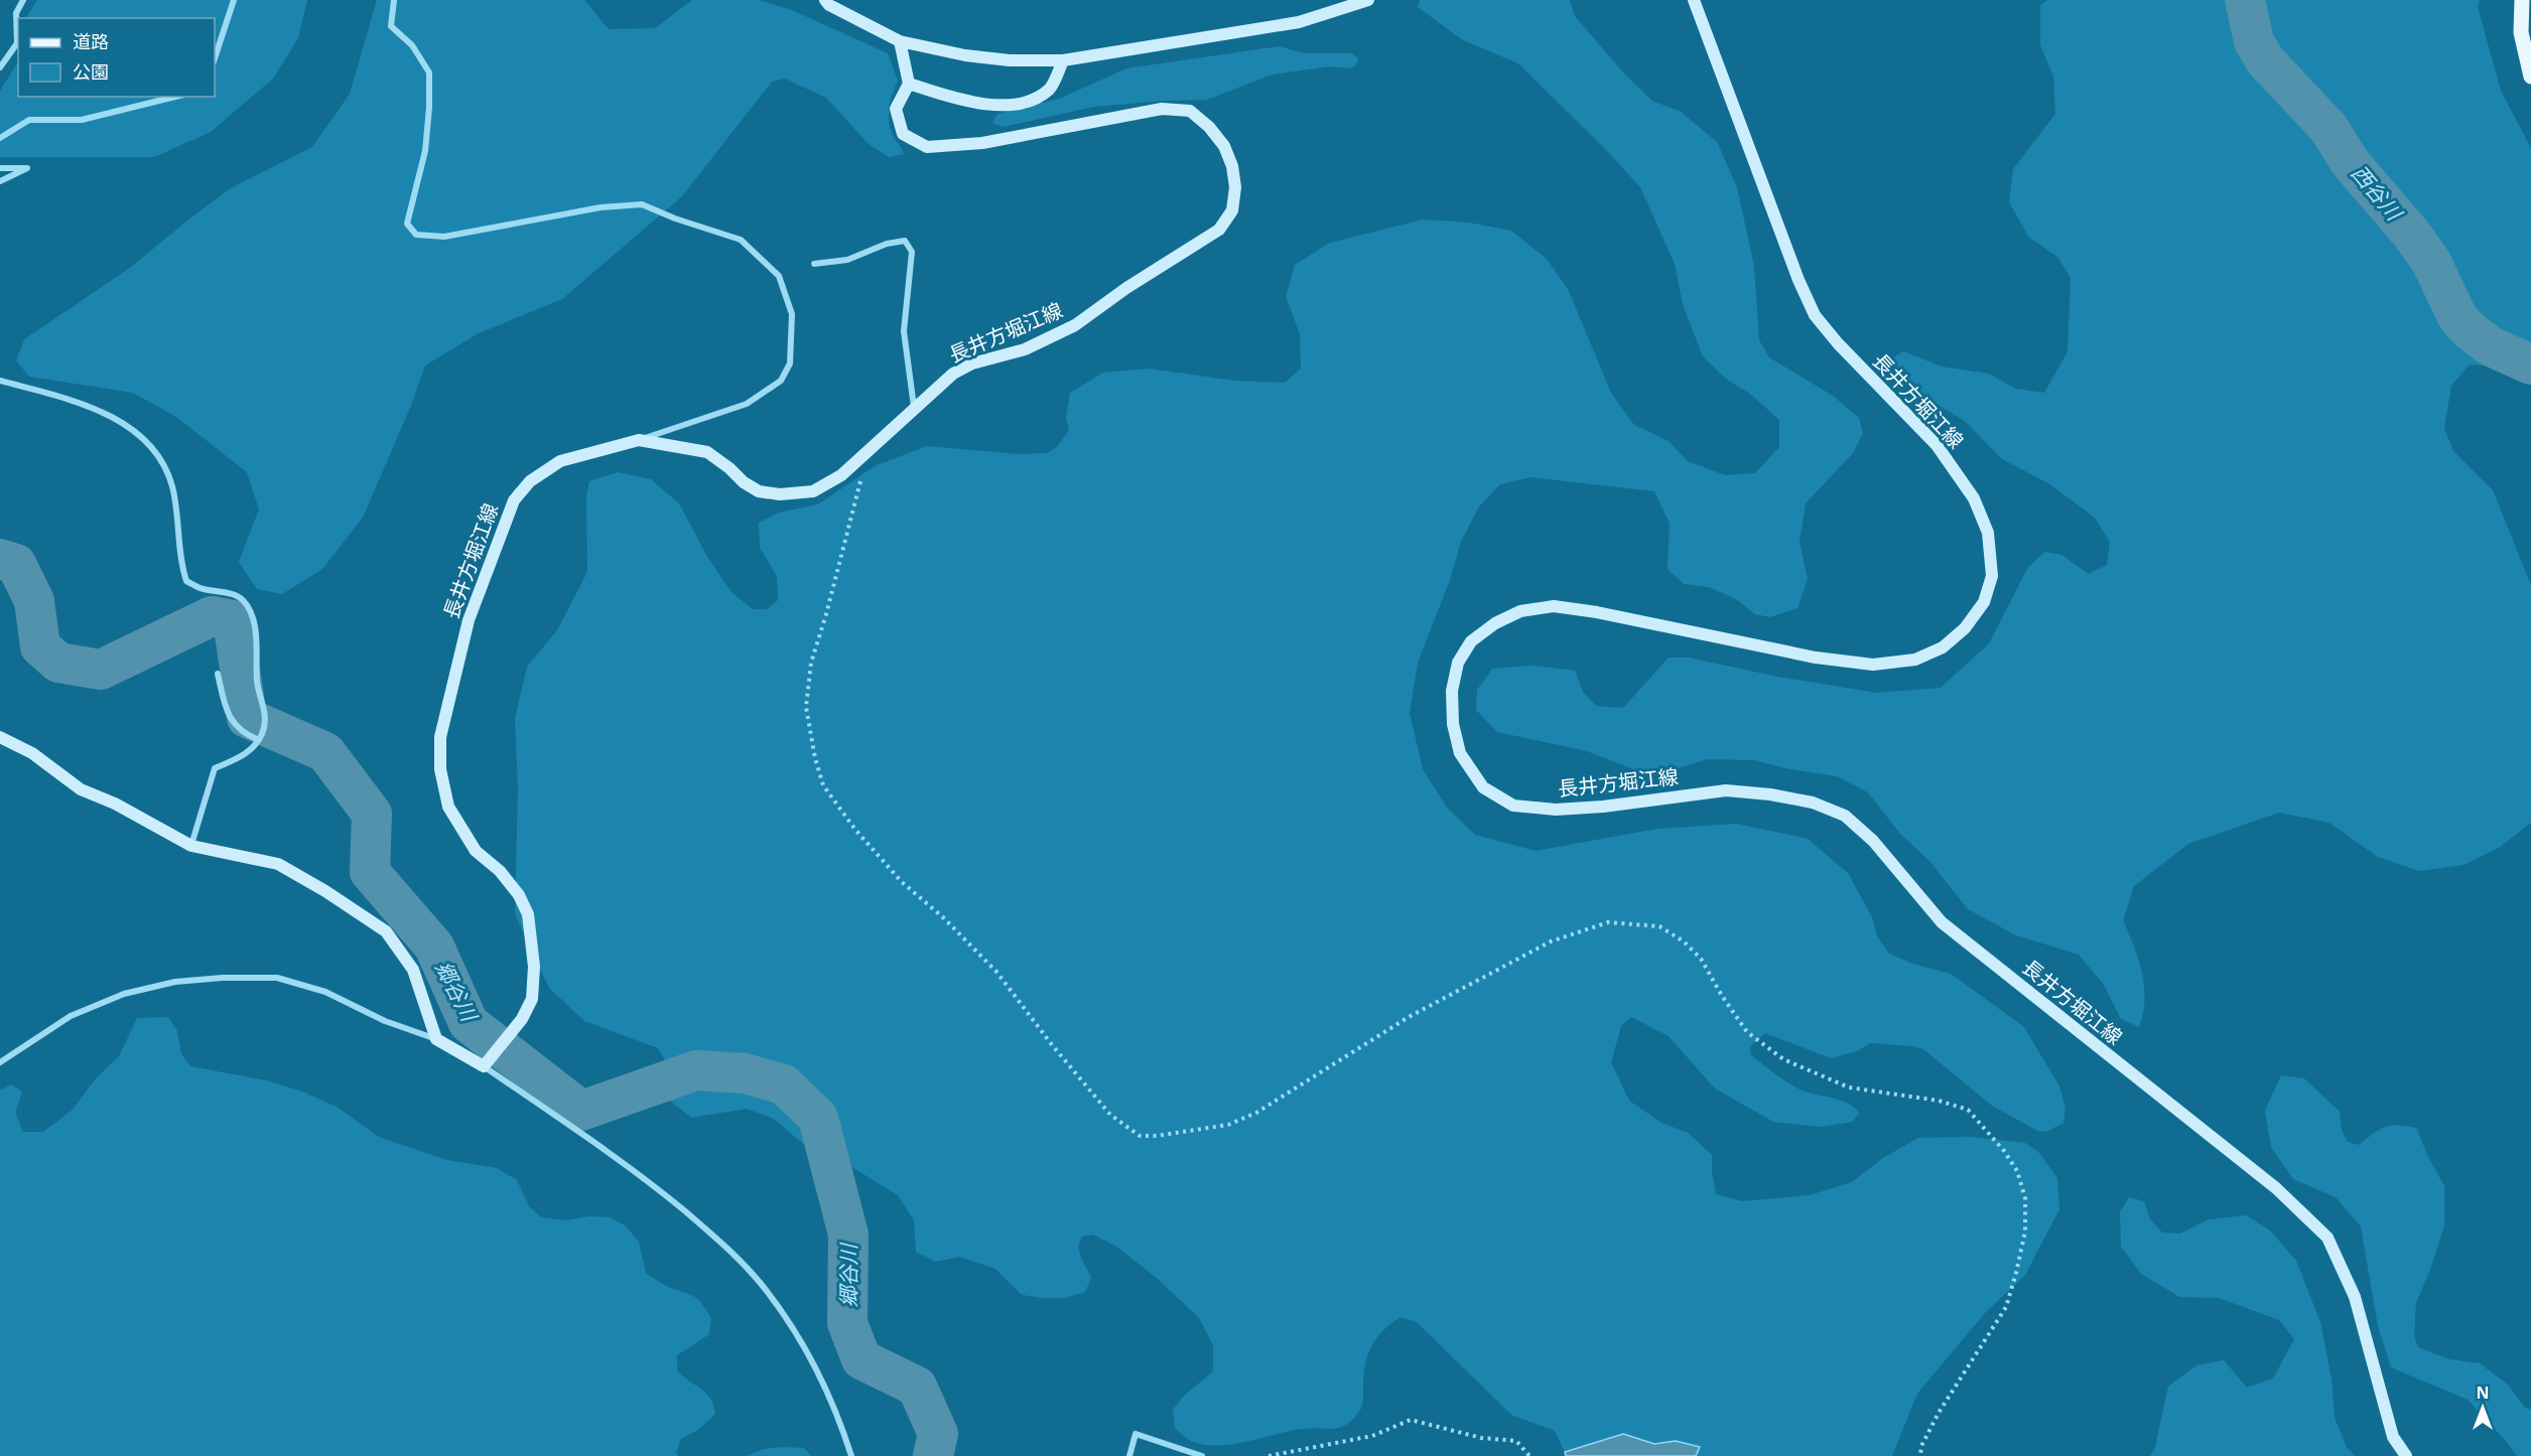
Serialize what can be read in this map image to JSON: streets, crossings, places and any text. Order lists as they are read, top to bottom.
{
  "streets": {
    "main road": ["長井方堀江線"]
  },
  "water": ["西谷川", "郷谷川"],
  "legend": ["道路", "公園"],
  "north": "top"
}
